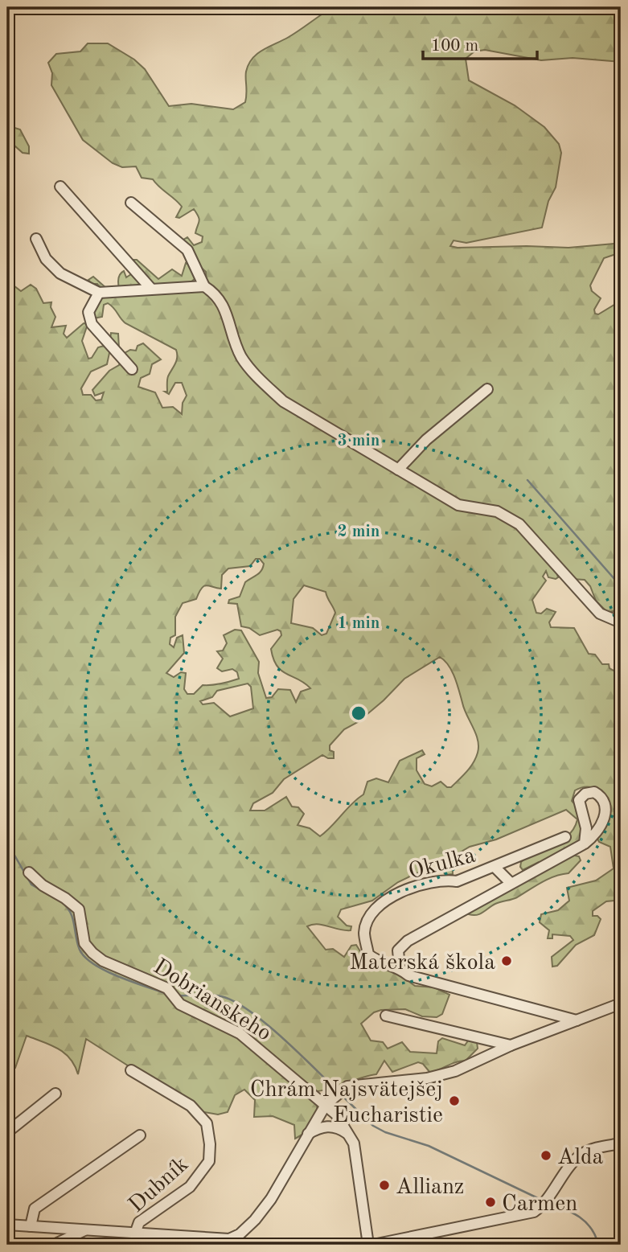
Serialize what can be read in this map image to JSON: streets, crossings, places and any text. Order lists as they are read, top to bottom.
{
  "streets": {
    "street": ["Okulka", "Dobrianskeho", "Dubník"]
  },
  "places": [
    "Materská škola",
    "Chrám Najsvätejšej Eucharistie",
    "Alda",
    "Allianz",
    "Carmen"
  ],
  "scale_bar": "100 m",
  "rings": ["3 min", "2 min", "1 min"]
}
